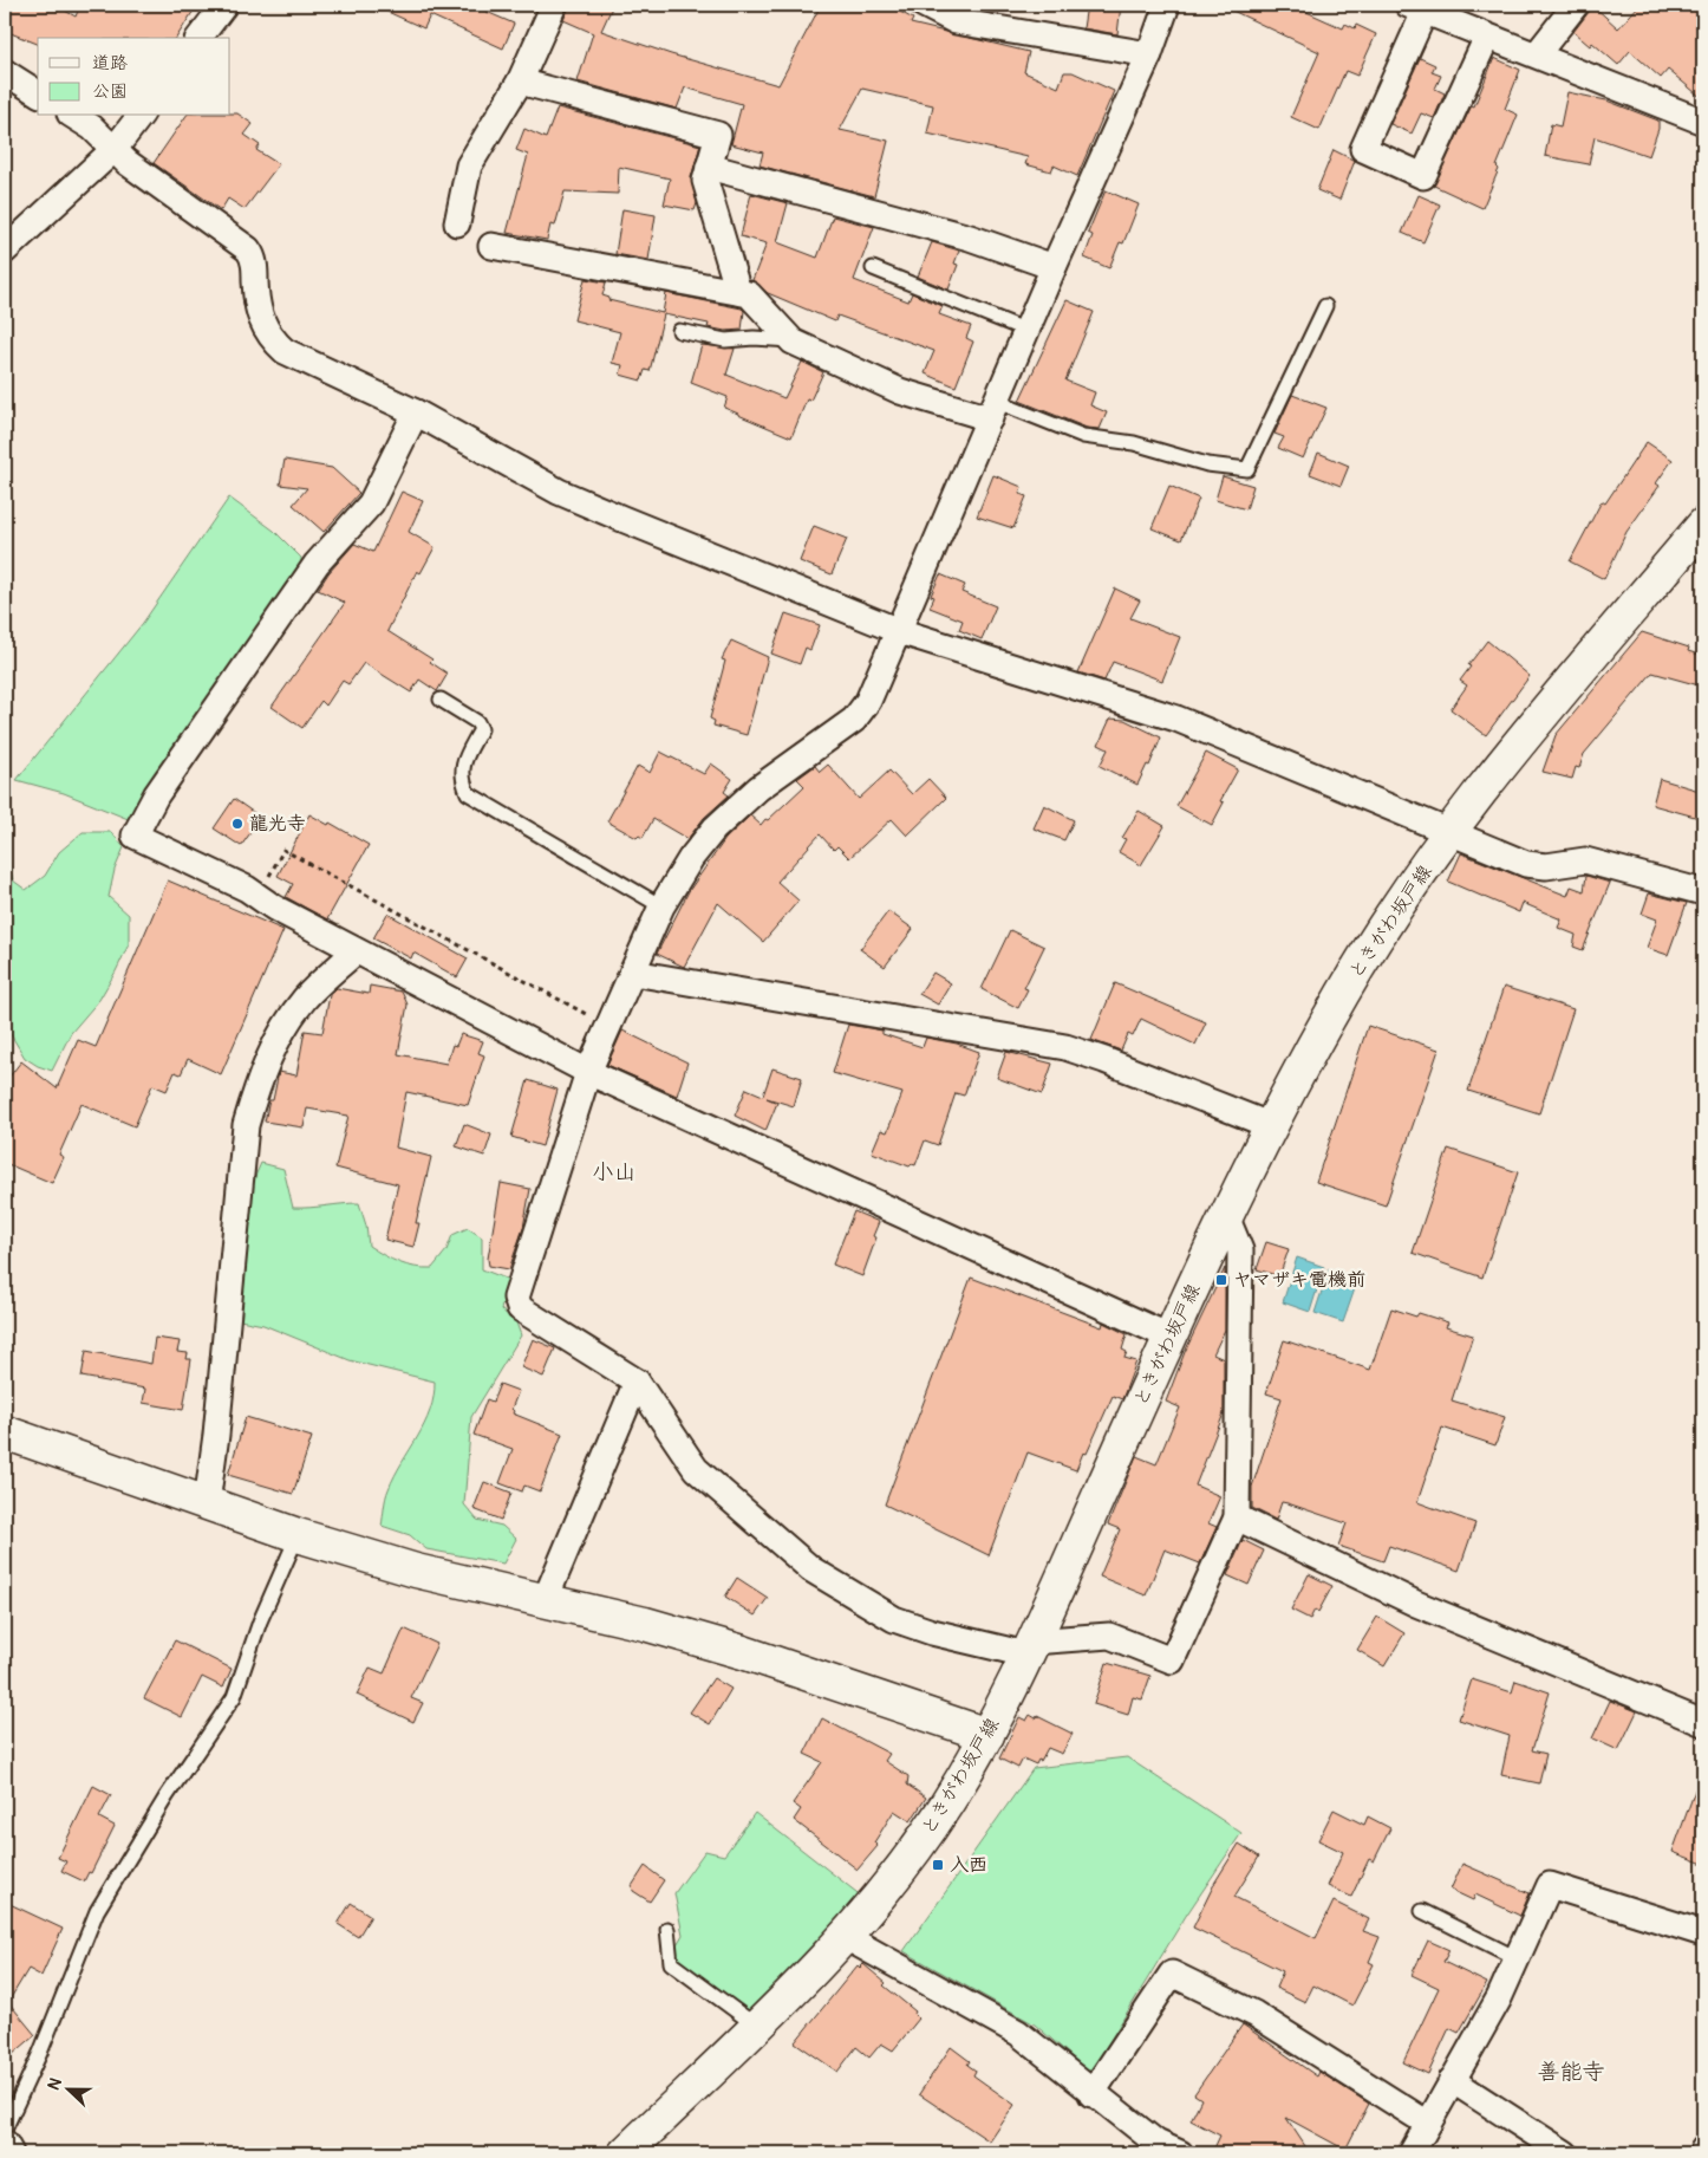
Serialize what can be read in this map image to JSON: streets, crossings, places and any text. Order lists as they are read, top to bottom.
{
  "streets": {
    "main road": ["ときがわ坂戸線"]
  },
  "districts": ["小山", "善能寺"],
  "places": {
    "other": ["龍光寺"],
    "transit": ["ヤマザキ電機前", "入西"]
  },
  "legend": ["道路", "公園"],
  "north": "left"
}
